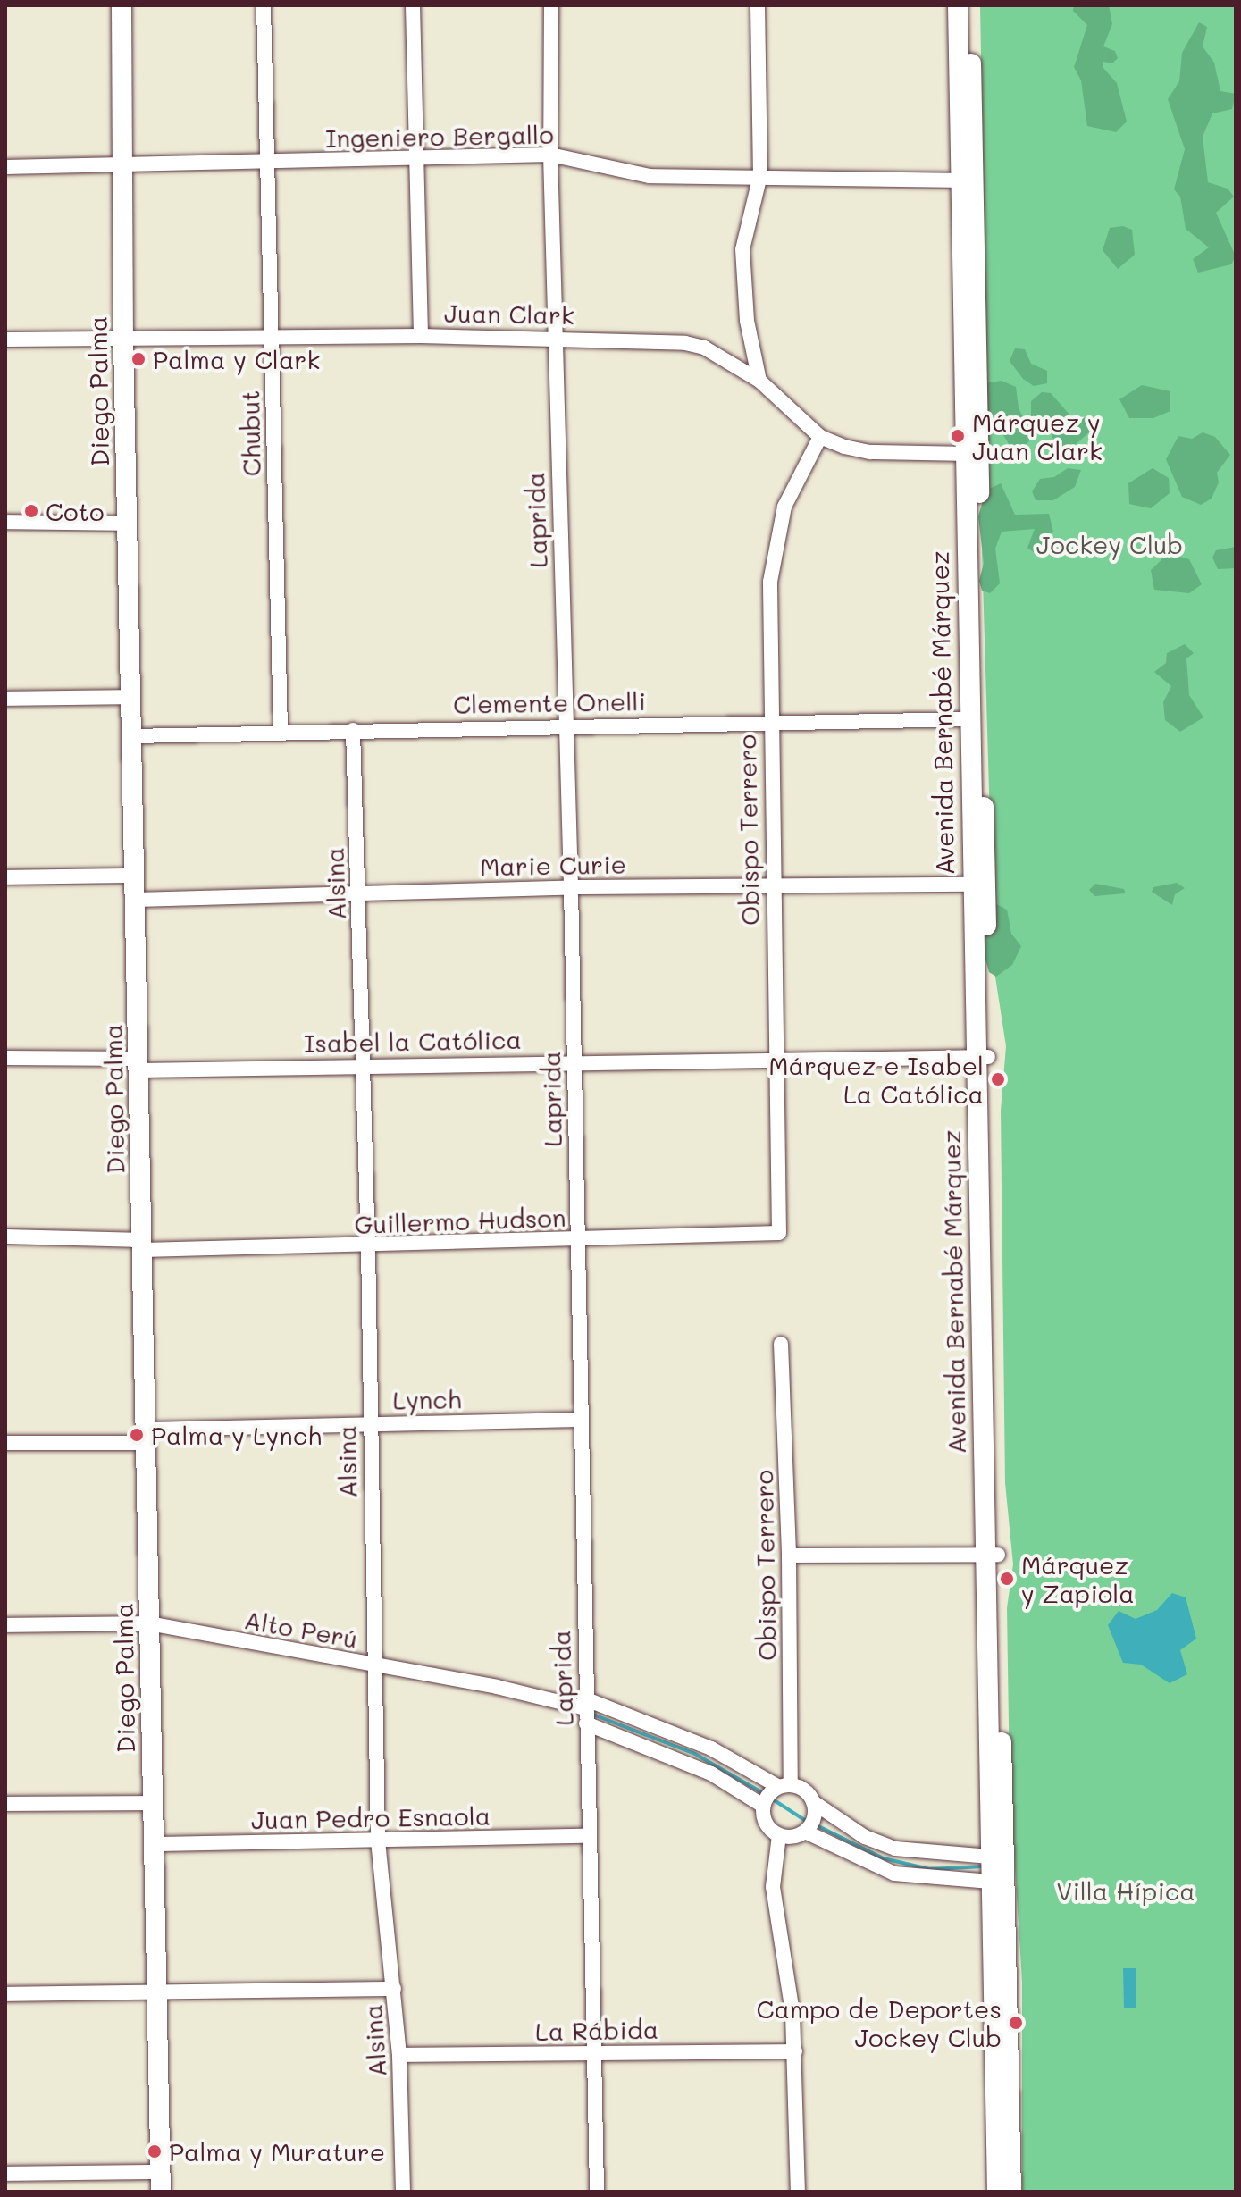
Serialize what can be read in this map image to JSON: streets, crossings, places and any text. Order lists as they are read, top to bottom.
{
  "streets": {
    "main road": ["Diego Palma", "Avenida Bernabé Márquez"],
    "street": [
      "Ingeniero Bergallo",
      "Juan Clark",
      "Chubut",
      "Laprida",
      "Clemente Onelli",
      "Obispo Terrero",
      "Marie Curie",
      "Alsina",
      "Isabel la Católica",
      "Guillermo Hudson",
      "Lynch",
      "Alto Perú",
      "Juan Pedro Esnaola",
      "La Rábida"
    ]
  },
  "crossings": [
    ["Ingeniero Bergallo", "Diego Palma"],
    ["Ingeniero Bergallo", "Chubut"],
    ["Ingeniero Bergallo", "Laprida"],
    ["Ingeniero Bergallo", "Avenida Bernabé Márquez"],
    ["Juan Clark", "Diego Palma"],
    ["Juan Clark", "Chubut"],
    ["Juan Clark", "Laprida"],
    ["Juan Clark", "Avenida Bernabé Márquez"],
    ["Juan Clark", "Obispo Terrero"],
    ["Diego Palma", "Clemente Onelli"],
    ["Diego Palma", "Marie Curie"],
    ["Diego Palma", "Isabel la Católica"],
    ["Diego Palma", "Guillermo Hudson"],
    ["Diego Palma", "Lynch"],
    ["Diego Palma", "Alto Perú"],
    ["Diego Palma", "Juan Pedro Esnaola"],
    ["Chubut", "Clemente Onelli"],
    ["Laprida", "Clemente Onelli"],
    ["Laprida", "Marie Curie"],
    ["Laprida", "Isabel la Católica"],
    ["Laprida", "Guillermo Hudson"],
    ["Laprida", "Lynch"],
    ["Laprida", "Alto Perú"],
    ["Laprida", "Juan Pedro Esnaola"],
    ["Laprida", "La Rábida"],
    ["Clemente Onelli", "Avenida Bernabé Márquez"],
    ["Clemente Onelli", "Obispo Terrero"],
    ["Clemente Onelli", "Alsina"],
    ["Avenida Bernabé Márquez", "Marie Curie"],
    ["Avenida Bernabé Márquez", "Isabel la Católica"],
    ["Obispo Terrero", "Marie Curie"],
    ["Obispo Terrero", "Isabel la Católica"],
    ["Obispo Terrero", "Guillermo Hudson"],
    ["Obispo Terrero", "Alto Perú"],
    ["Marie Curie", "Alsina"],
    ["Alsina", "Isabel la Católica"],
    ["Alsina", "Guillermo Hudson"],
    ["Alsina", "Lynch"],
    ["Alsina", "Alto Perú"],
    ["Alsina", "Juan Pedro Esnaola"],
    ["Alsina", "La Rábida"]
  ],
  "parks": ["Jockey Club", "Villa Hípica"],
  "places": [
    "Palma y Clark",
    "Márquez y Juan Clark",
    "Coto",
    "Márquez e Isabel La Católica",
    "Palma y Lynch",
    "Márquez y Zapiola",
    "Campo de Deportes Jockey Club",
    "Palma y Murature"
  ]
}
